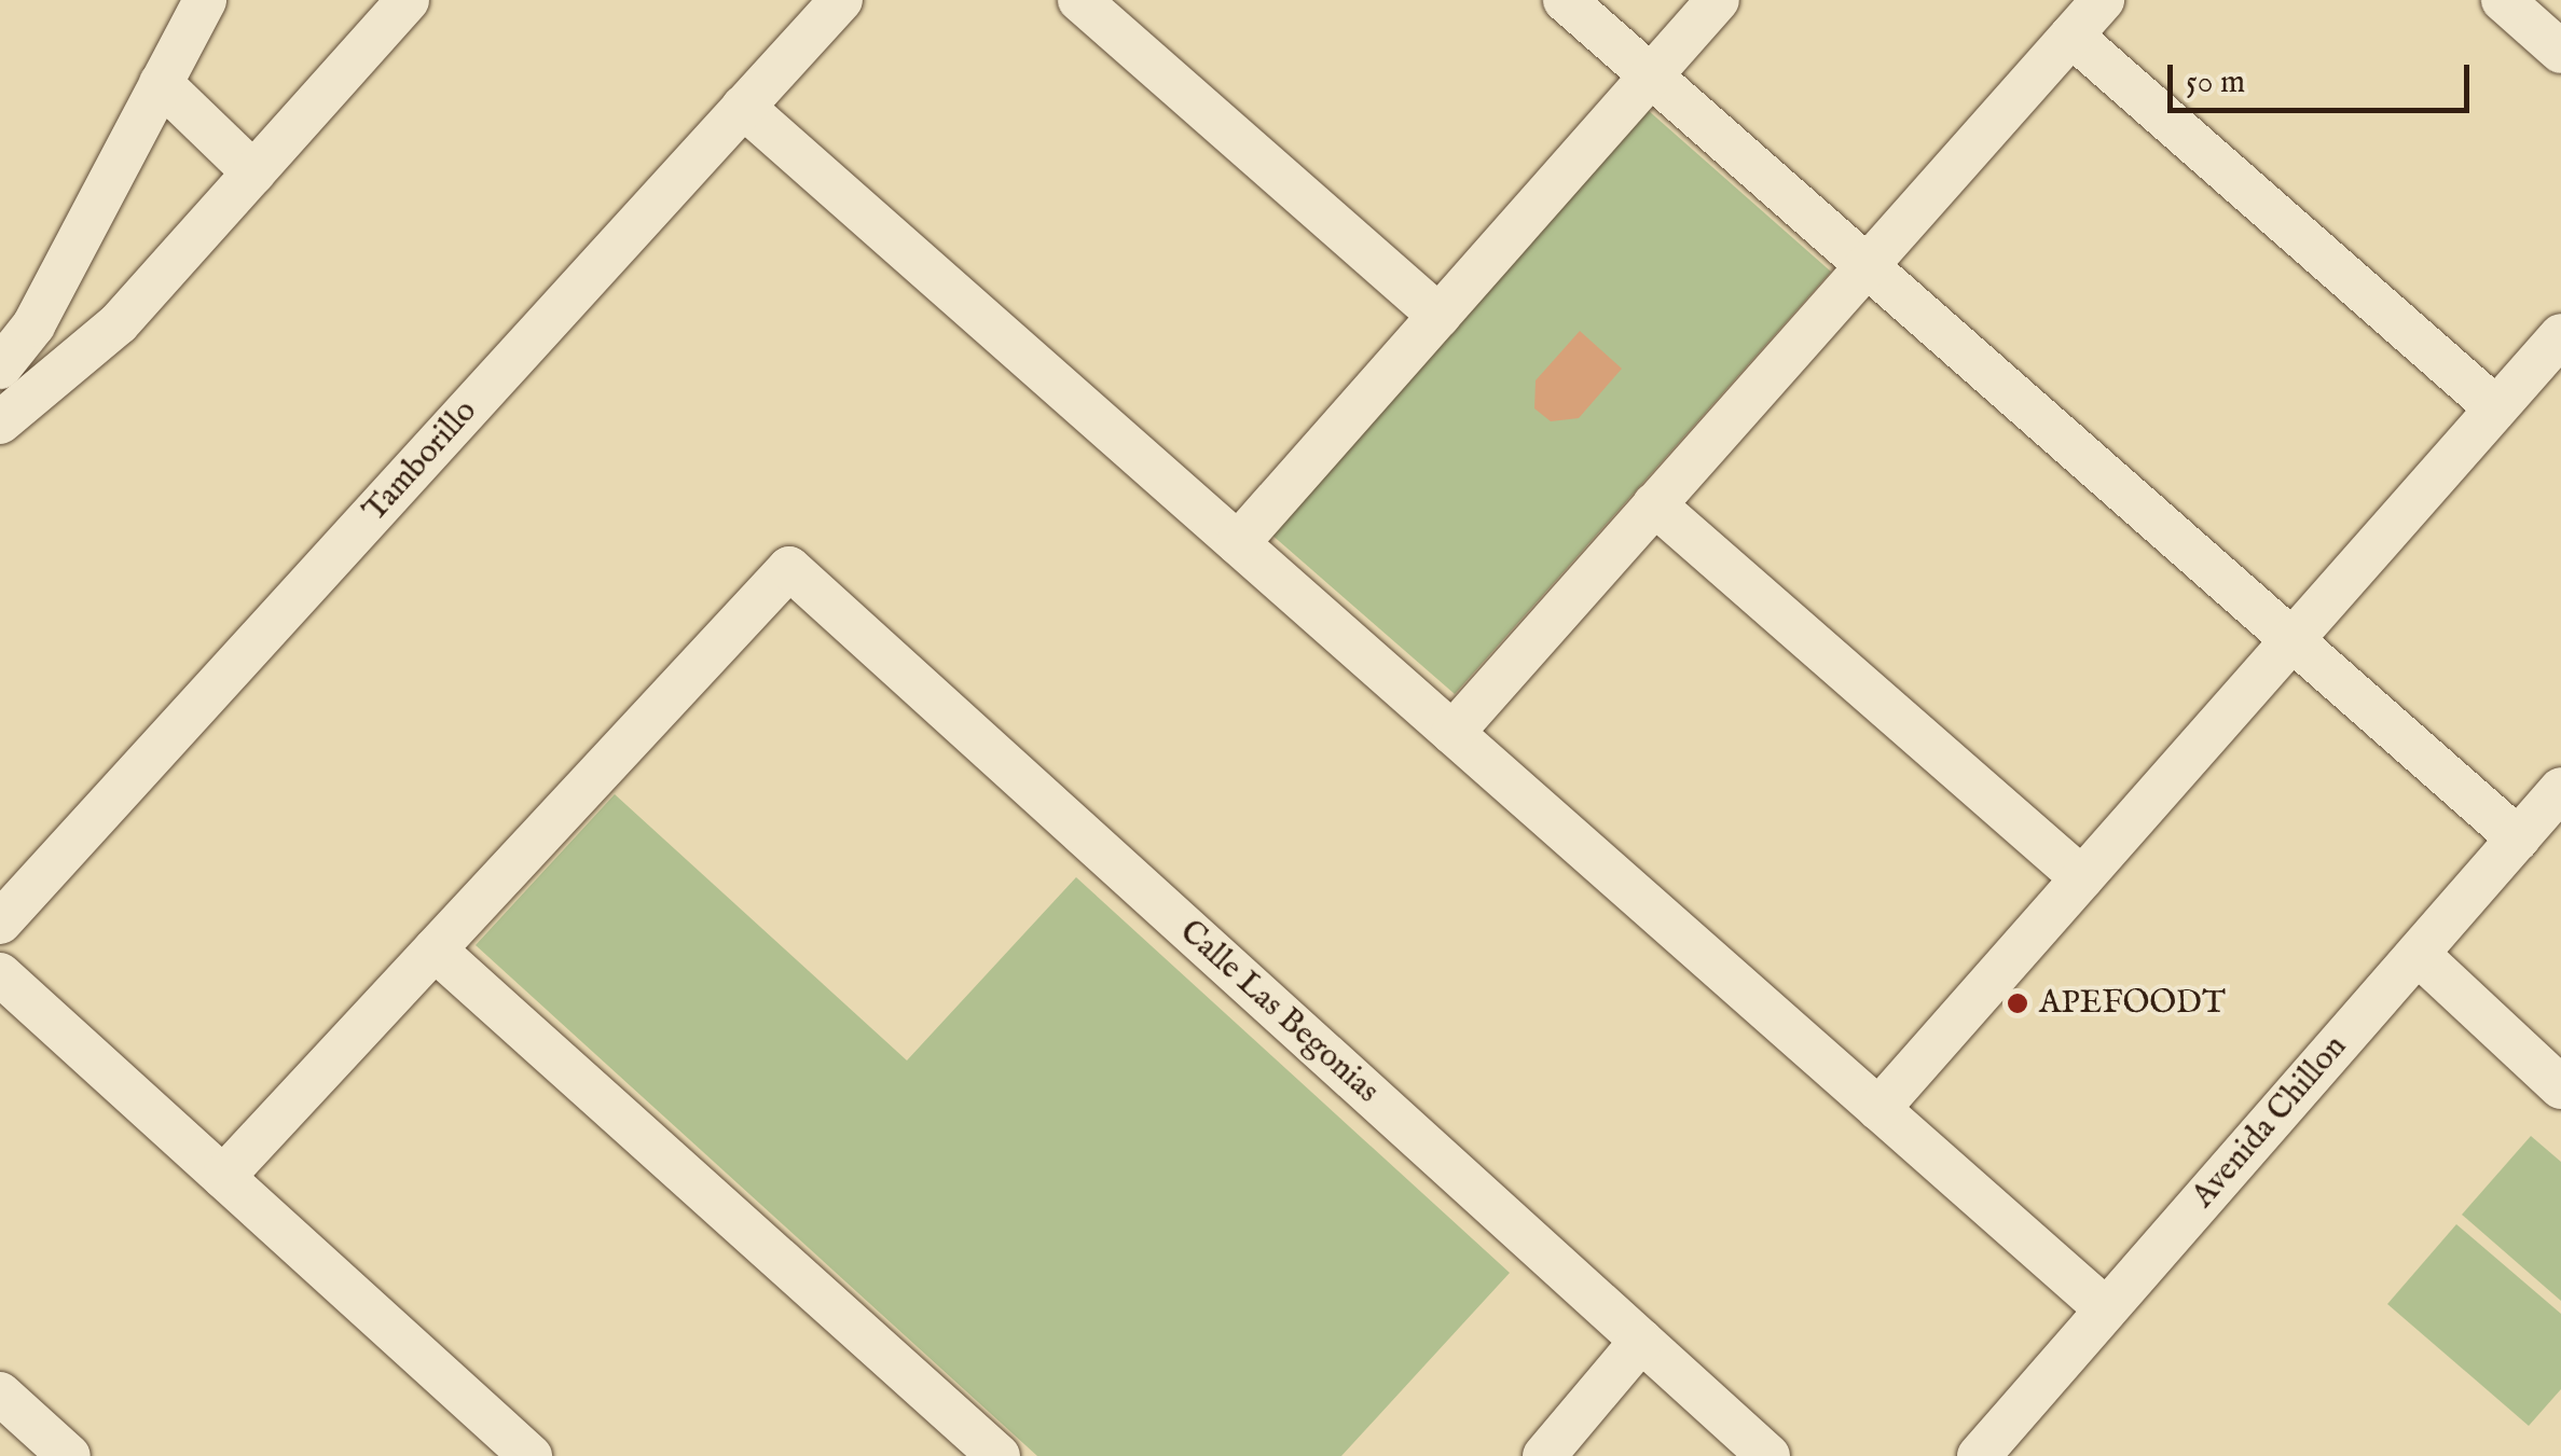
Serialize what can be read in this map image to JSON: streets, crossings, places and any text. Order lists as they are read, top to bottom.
{
  "streets": {
    "street": ["Tamborillo", "Calle Las Begonias", "Avenida Chillon"]
  },
  "places": ["APEFOODT"],
  "scale_bar": "50 m"
}
